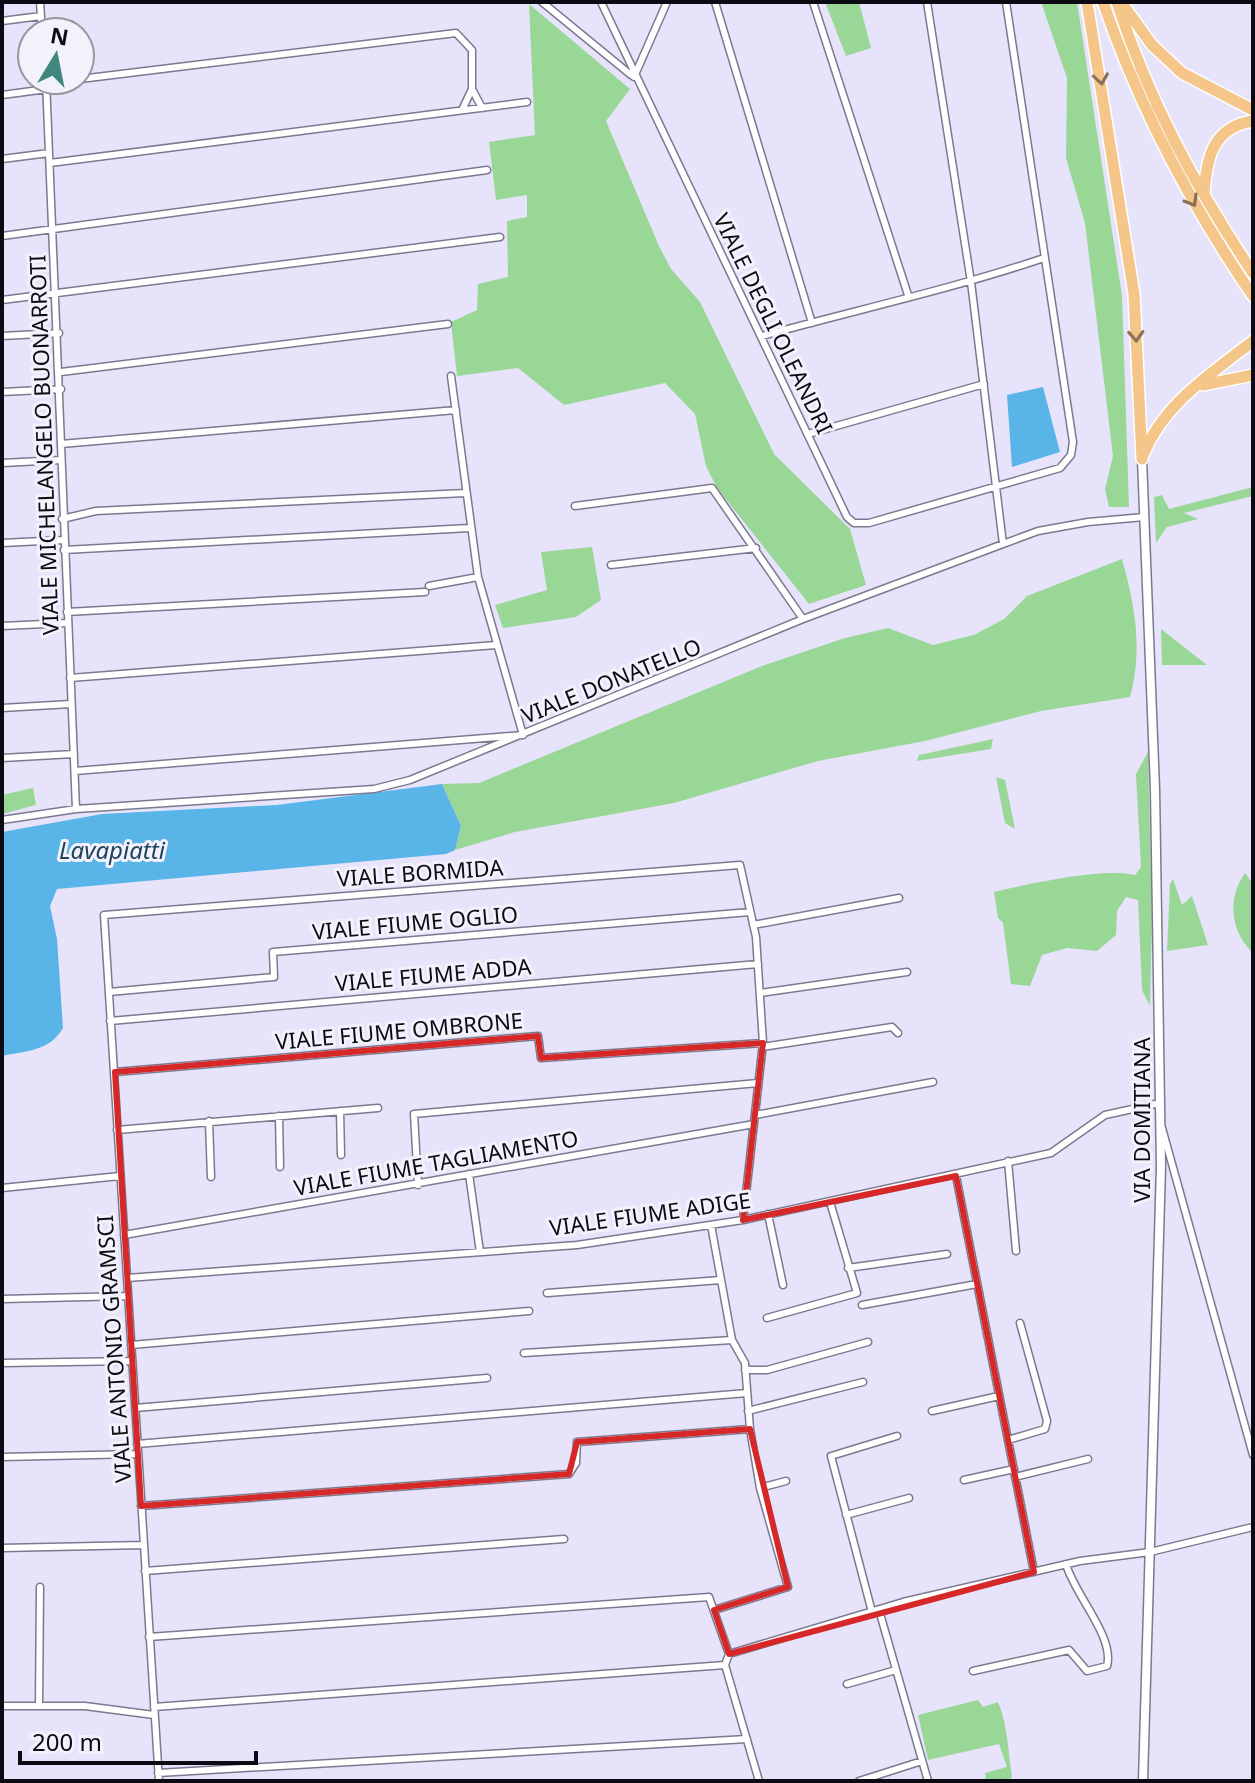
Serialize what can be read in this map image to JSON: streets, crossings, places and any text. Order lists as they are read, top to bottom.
{
  "streets": {
    "street": [
      "VIALE DEGLI OLEANDRI",
      "VIALE MICHELANGELO BUONARROTI",
      "VIALE DONATELLO",
      "VIALE BORMIDA",
      "VIALE FIUME OGLIO",
      "VIALE FIUME ADDA",
      "VIALE FIUME OMBRONE",
      "VIA DOMITIANA",
      "VIALE FIUME TAGLIAMENTO",
      "VIALE FIUME ADIGE",
      "VIALE ANTONIO GRAMSCI"
    ]
  },
  "crossings": [
    ["VIALE MICHELANGELO BUONARROTI", "VIALE DONATELLO"],
    ["VIALE DONATELLO", "VIA DOMITIANA"],
    ["VIALE BORMIDA", "VIALE FIUME OGLIO"],
    ["VIALE BORMIDA", "VIALE ANTONIO GRAMSCI"],
    ["VIALE FIUME OGLIO", "VIALE ANTONIO GRAMSCI"],
    ["VIALE FIUME ADDA", "VIALE ANTONIO GRAMSCI"],
    ["VIALE FIUME OMBRONE", "VIALE ANTONIO GRAMSCI"],
    ["VIA DOMITIANA", "VIALE FIUME ADIGE"],
    ["VIALE FIUME TAGLIAMENTO", "VIALE ANTONIO GRAMSCI"],
    ["VIALE FIUME ADIGE", "VIALE ANTONIO GRAMSCI"]
  ],
  "water": ["Lavapiatti"],
  "scale_bar": "200 m",
  "north": "top"
}
